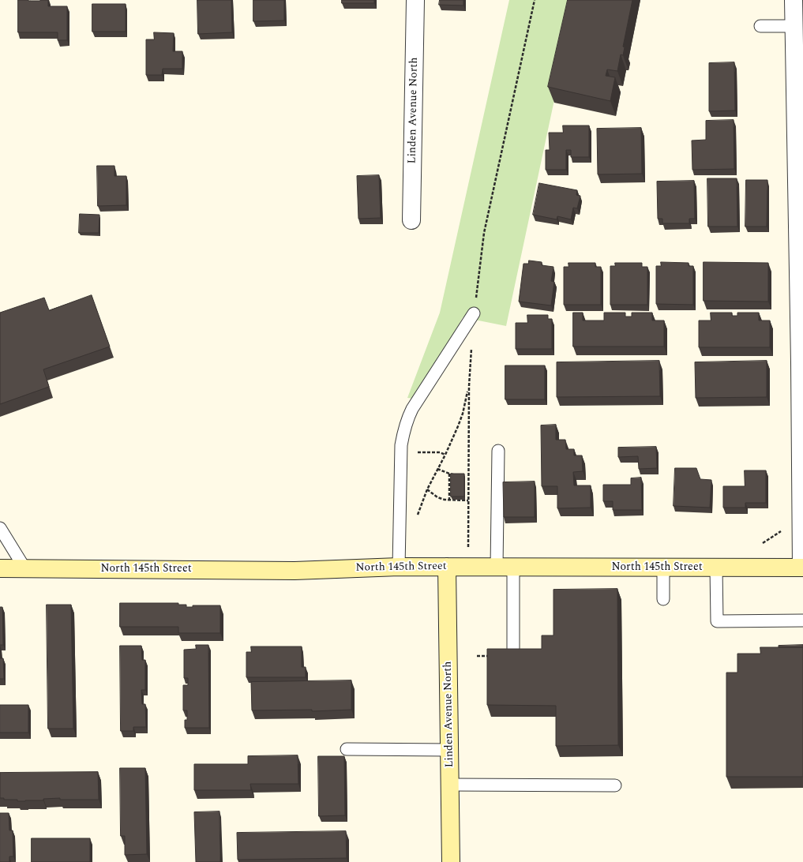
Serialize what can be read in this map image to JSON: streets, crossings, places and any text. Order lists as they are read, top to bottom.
{
  "streets": {
    "main road": ["Linden Avenue North", "North 145th Street"]
  },
  "crossings": [
    ["Linden Avenue North", "North 145th Street"]
  ]
}
